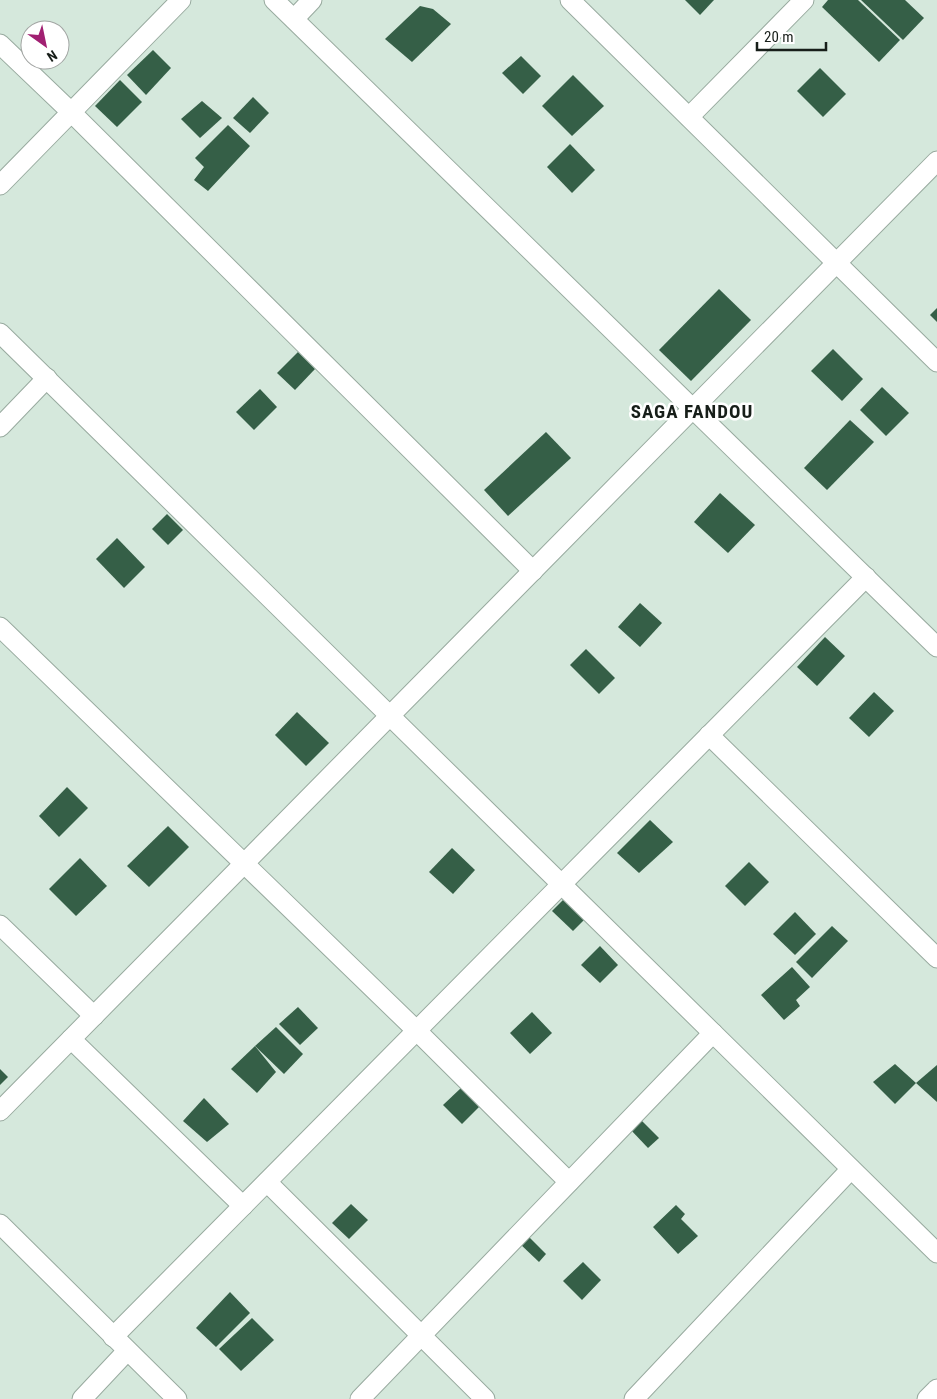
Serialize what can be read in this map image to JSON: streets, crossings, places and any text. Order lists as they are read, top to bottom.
{
  "districts": ["SAGA FANDOU"],
  "scale_bar": "20 m",
  "north": "bottom right"
}
